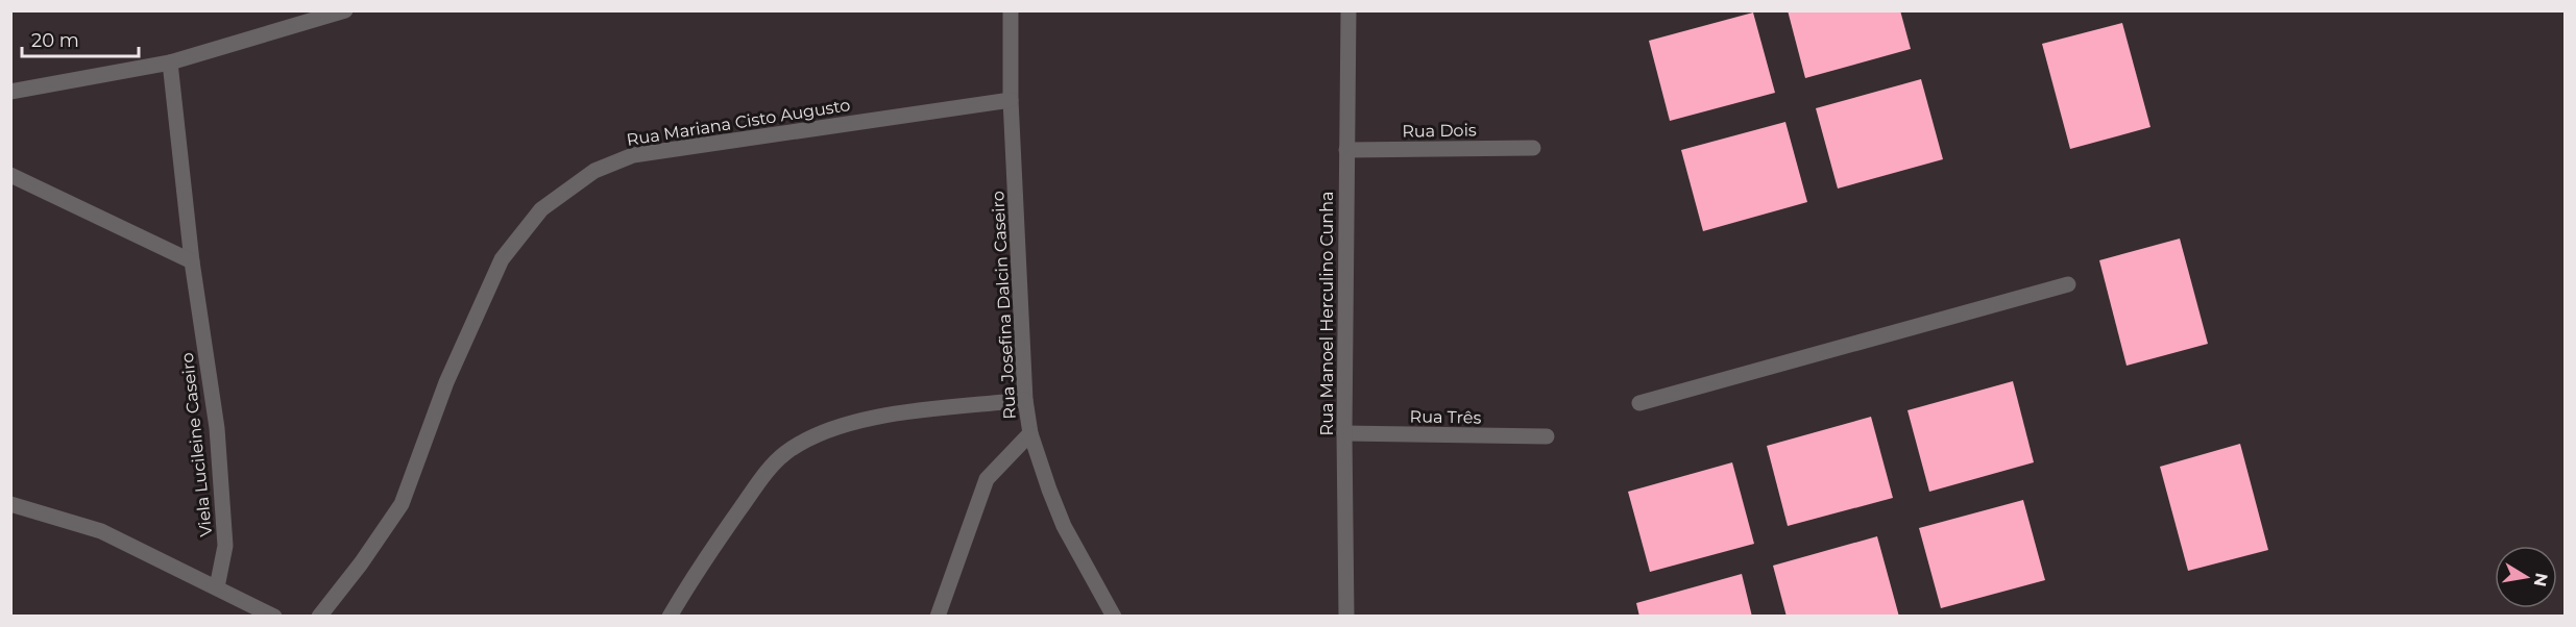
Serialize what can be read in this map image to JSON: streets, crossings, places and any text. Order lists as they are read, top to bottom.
{
  "streets": {
    "street": [
      "Rua Mariana Cisto Augusto",
      "Rua Dois",
      "Rua Josefina Dalcin Caseiro",
      "Rua Manoel Herculino Cunha",
      "Rua Três",
      "Viela Lucileine Caseiro"
    ]
  },
  "crossings": [
    ["Rua Mariana Cisto Augusto", "Rua Josefina Dalcin Caseiro"],
    ["Rua Dois", "Rua Manoel Herculino Cunha"],
    ["Rua Manoel Herculino Cunha", "Rua Três"]
  ],
  "scale_bar": "20 m",
  "north": "right"
}
